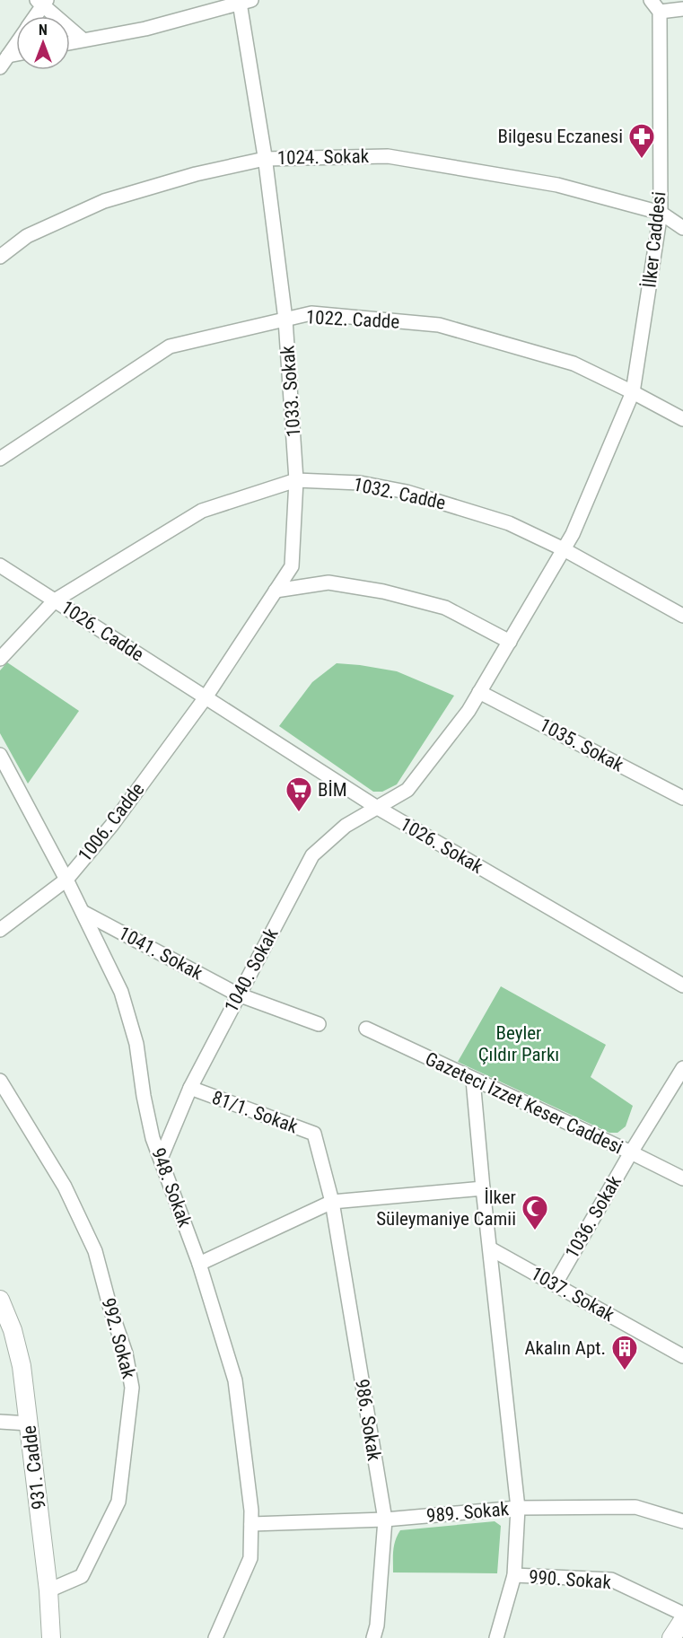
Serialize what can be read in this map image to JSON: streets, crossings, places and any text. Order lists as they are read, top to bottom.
{
  "streets": {
    "main road": ["931. Cadde"],
    "street": [
      "1024. Sokak",
      "İlker Caddesi",
      "1022. Cadde",
      "1033. Sokak",
      "1032. Cadde",
      "1026. Cadde",
      "1035. Sokak",
      "1006. Cadde",
      "1026. Sokak",
      "1041. Sokak",
      "1040. Sokak",
      "Gazeteci İzzet Keser Caddesi",
      "81/1. Sokak",
      "948. Sokak",
      "1036. Sokak",
      "1037. Sokak",
      "992. Sokak",
      "986. Sokak",
      "989. Sokak",
      "990. Sokak"
    ]
  },
  "crossings": [
    ["1024. Sokak", "İlker Caddesi"],
    ["1024. Sokak", "1033. Sokak"],
    ["İlker Caddesi", "1022. Cadde"],
    ["İlker Caddesi", "1032. Cadde"],
    ["İlker Caddesi", "1040. Sokak"],
    ["1022. Cadde", "1033. Sokak"],
    ["1033. Sokak", "1032. Cadde"],
    ["1033. Sokak", "1026. Cadde"],
    ["1033. Sokak", "1006. Cadde"],
    ["1033. Sokak", "1026. Sokak"],
    ["1032. Cadde", "1026. Cadde"],
    ["1026. Cadde", "1006. Cadde"],
    ["1026. Cadde", "1026. Sokak"],
    ["1035. Sokak", "1040. Sokak"],
    ["1006. Cadde", "1026. Sokak"],
    ["1006. Cadde", "948. Sokak"],
    ["1026. Sokak", "1040. Sokak"],
    ["1041. Sokak", "1040. Sokak"],
    ["1041. Sokak", "948. Sokak"],
    ["1040. Sokak", "81/1. Sokak"],
    ["1040. Sokak", "948. Sokak"],
    ["Gazeteci İzzet Keser Caddesi", "1036. Sokak"],
    ["81/1. Sokak", "986. Sokak"],
    ["948. Sokak", "989. Sokak"],
    ["1036. Sokak", "1037. Sokak"],
    ["992. Sokak", "931. Cadde"],
    ["986. Sokak", "989. Sokak"]
  ],
  "parks": ["Beyler Çıldır Parkı"],
  "places": {
    "pharmacy": ["Bilgesu Eczanesi"],
    "supermarket": ["BİM"],
    "mosque": ["İlker Süleymaniye Camii"],
    "building": ["Akalın Apt."]
  },
  "north": "top"
}
